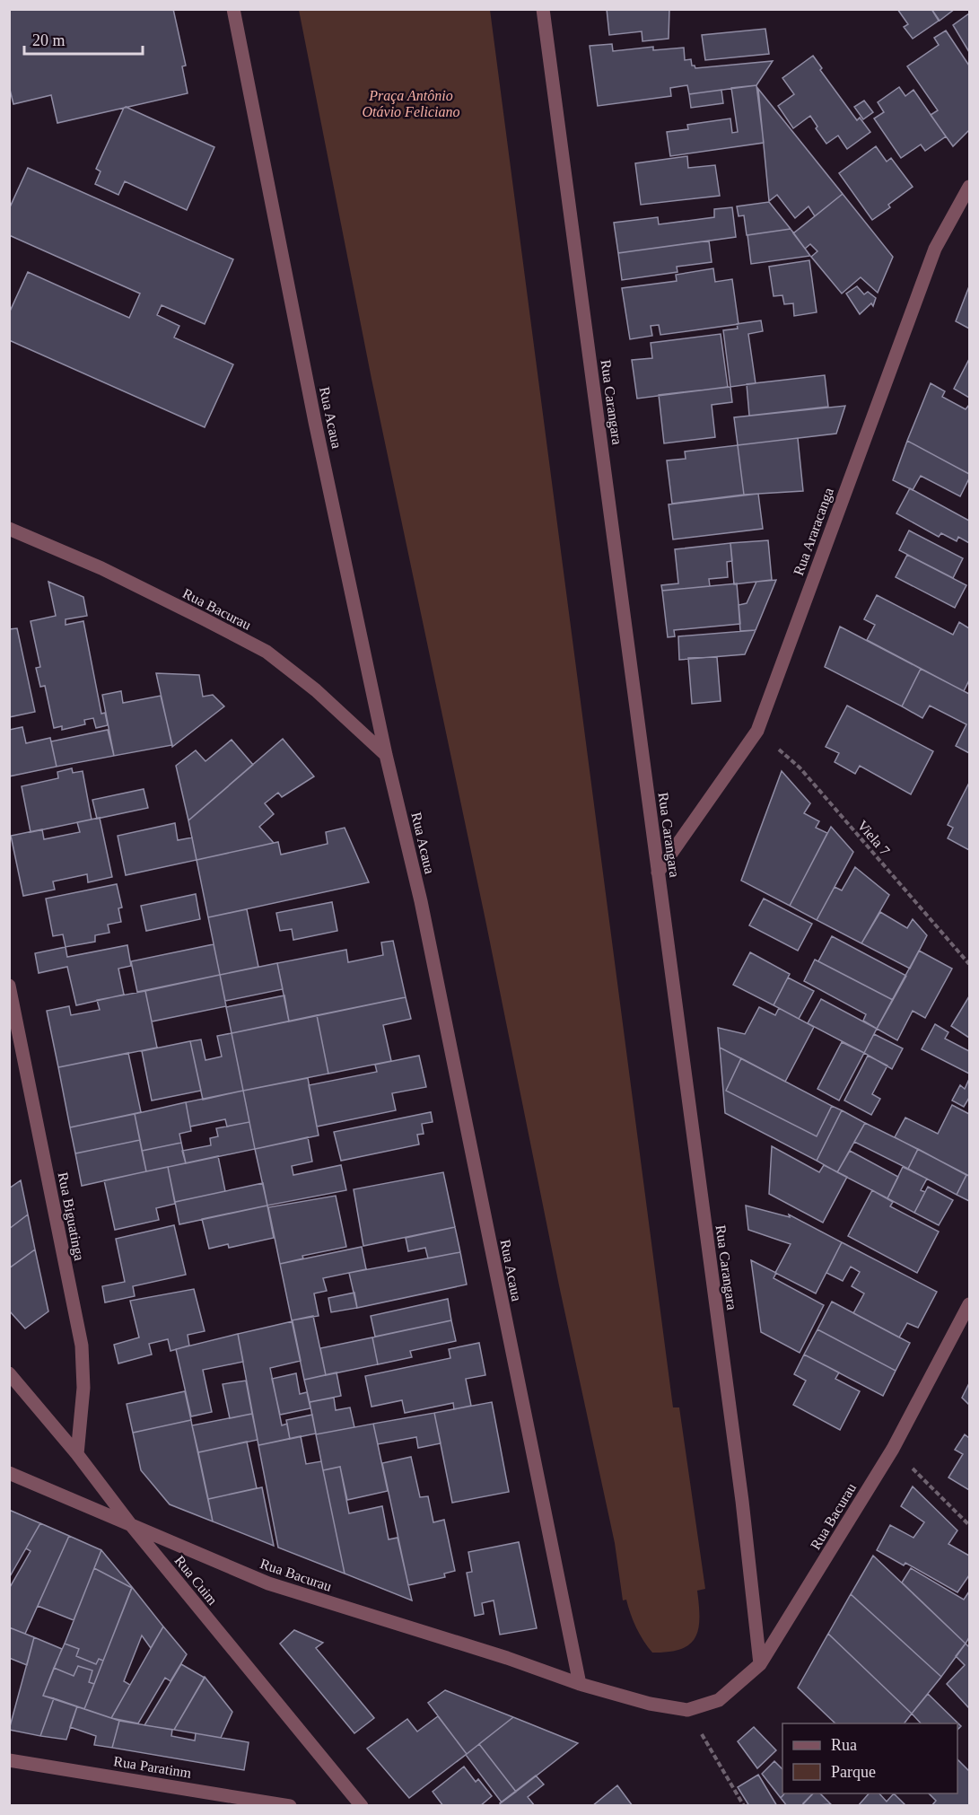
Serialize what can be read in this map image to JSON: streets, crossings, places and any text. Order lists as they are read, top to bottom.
{
  "streets": {
    "street": [
      "Rua Carangara",
      "Rua Acaua",
      "Rua Araracanga",
      "Rua Bacurau",
      "Rua Biguatinga",
      "Rua Cuim",
      "Rua Paratinm"
    ],
    "path": ["Viela 7"]
  },
  "crossings": [
    ["Rua Carangara", "Rua Araracanga"],
    ["Rua Carangara", "Rua Bacurau"],
    ["Rua Acaua", "Rua Bacurau"],
    ["Rua Araracanga", "Viela 7"],
    ["Rua Bacurau", "Rua Cuim"],
    ["Rua Biguatinga", "Rua Cuim"]
  ],
  "parks": ["Praça Antônio Otávio Feliciano"],
  "legend": ["Rua", "Parque"],
  "scale_bar": "20 m"
}
